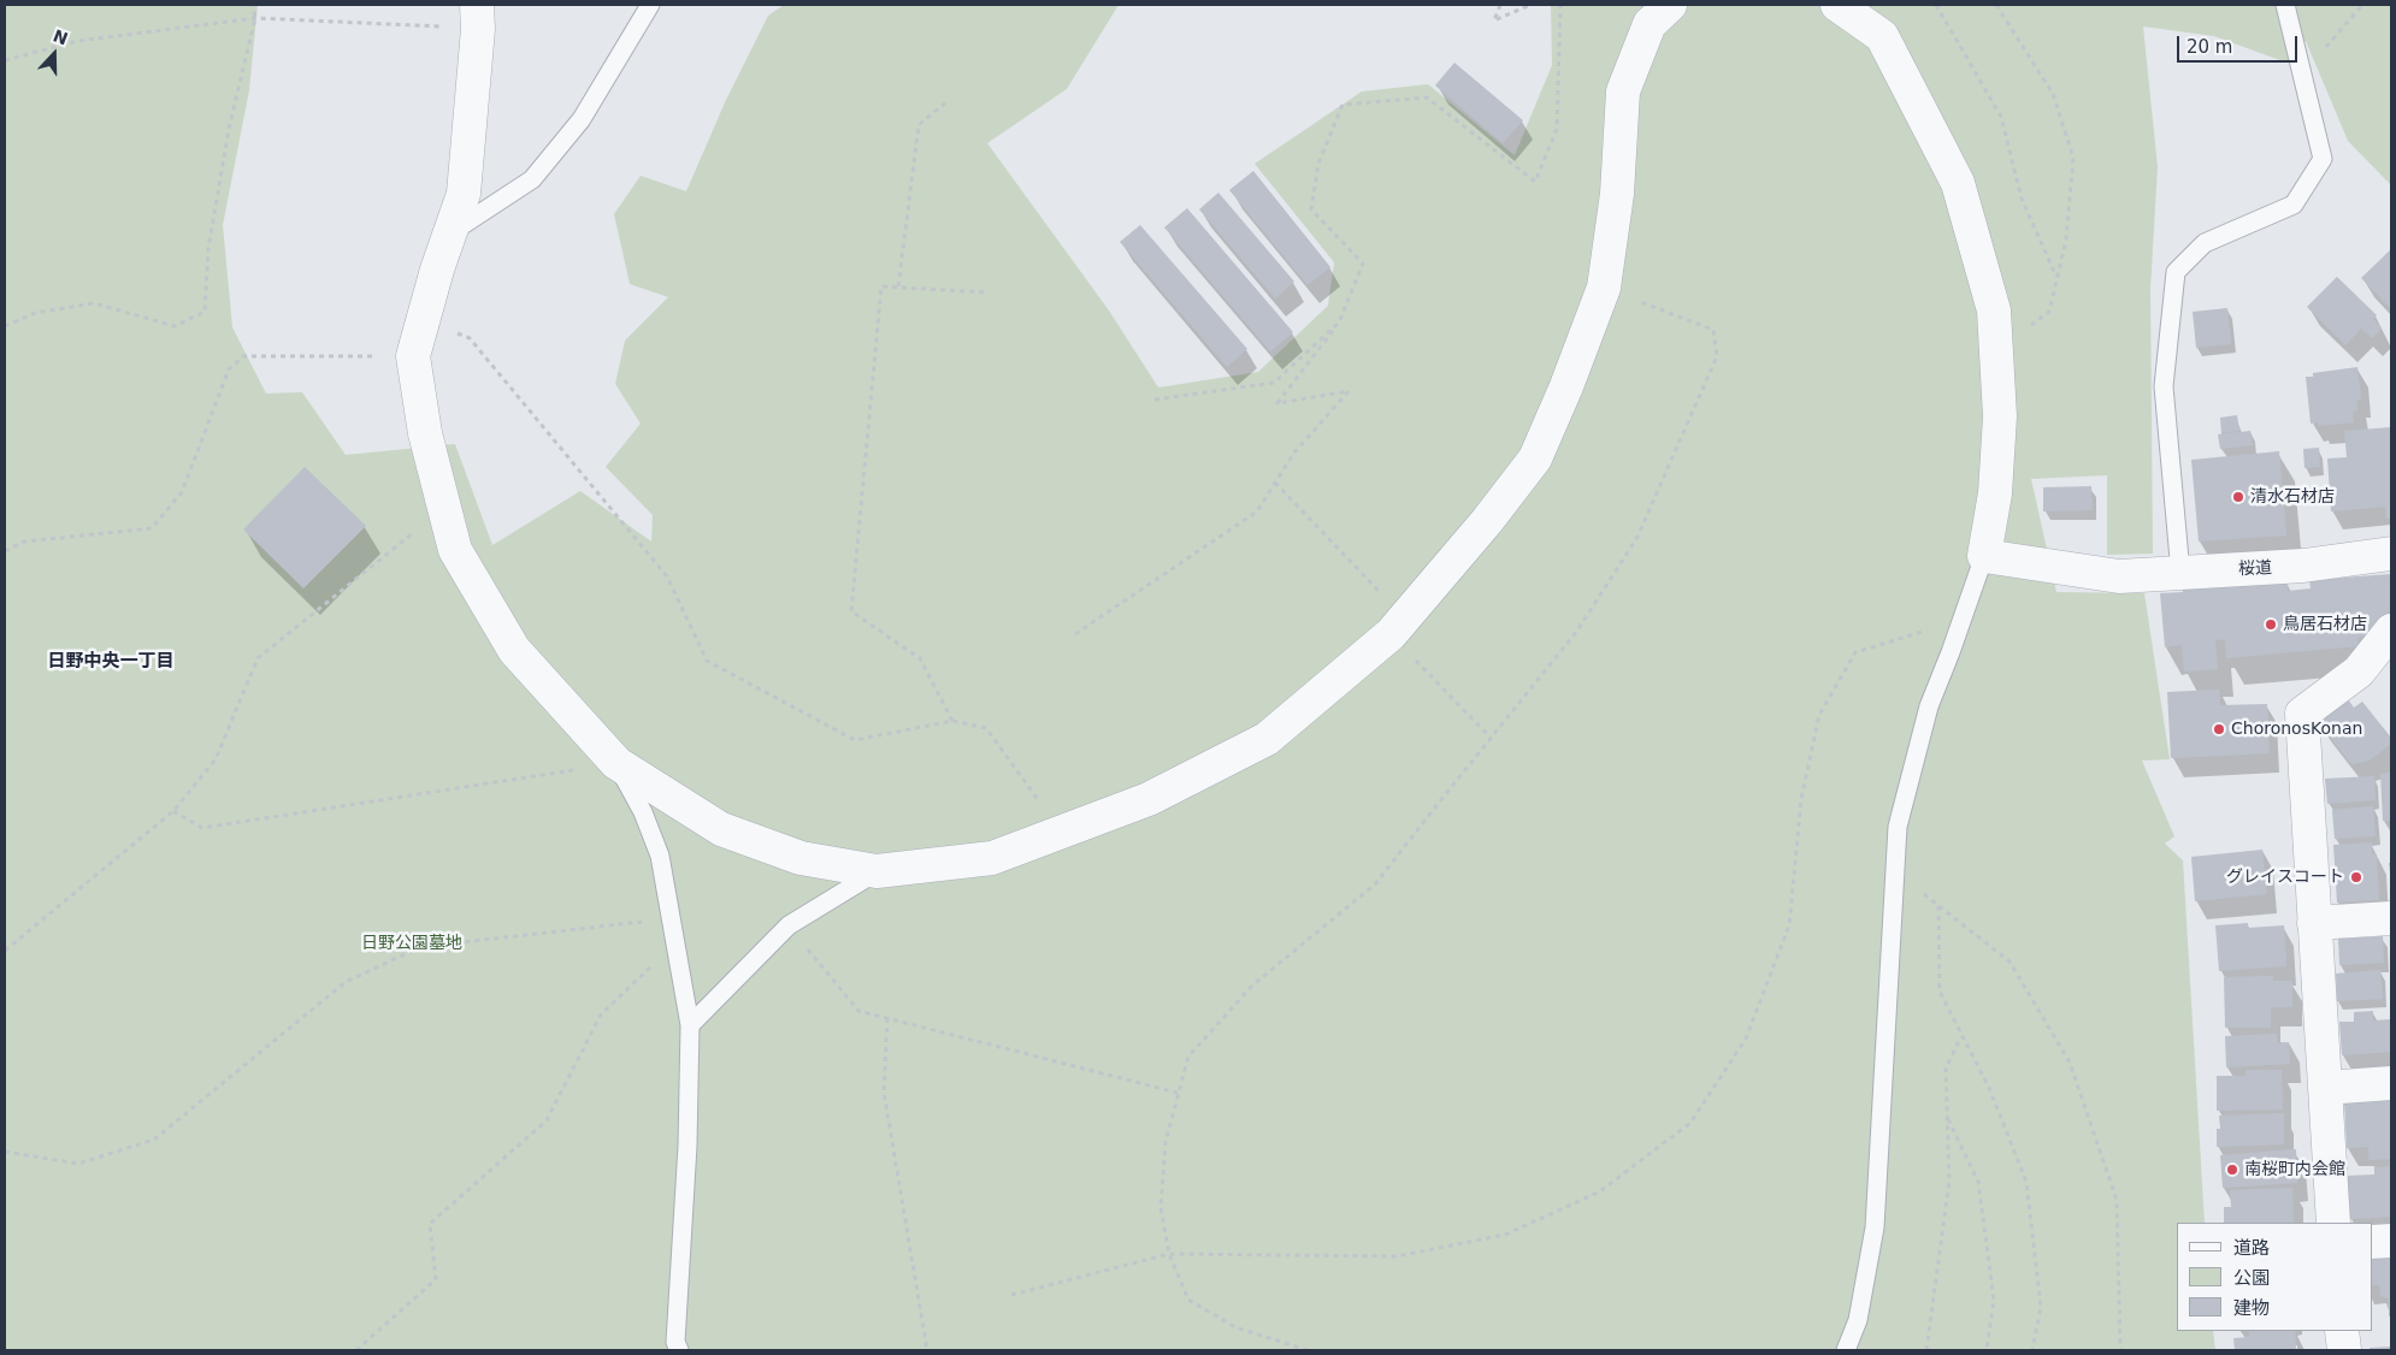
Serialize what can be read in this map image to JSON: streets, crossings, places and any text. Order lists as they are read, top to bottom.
{
  "streets": {
    "street": ["桜道"]
  },
  "districts": ["日野中央一丁目"],
  "parks": ["日野公園墓地"],
  "places": [
    "清水石材店",
    "鳥居石材店",
    "ChoronosKonan",
    "グレイスコート",
    "南桜町内会館"
  ],
  "legend": ["道路", "公園", "建物"],
  "scale_bar": "20 m",
  "north": "top"
}
